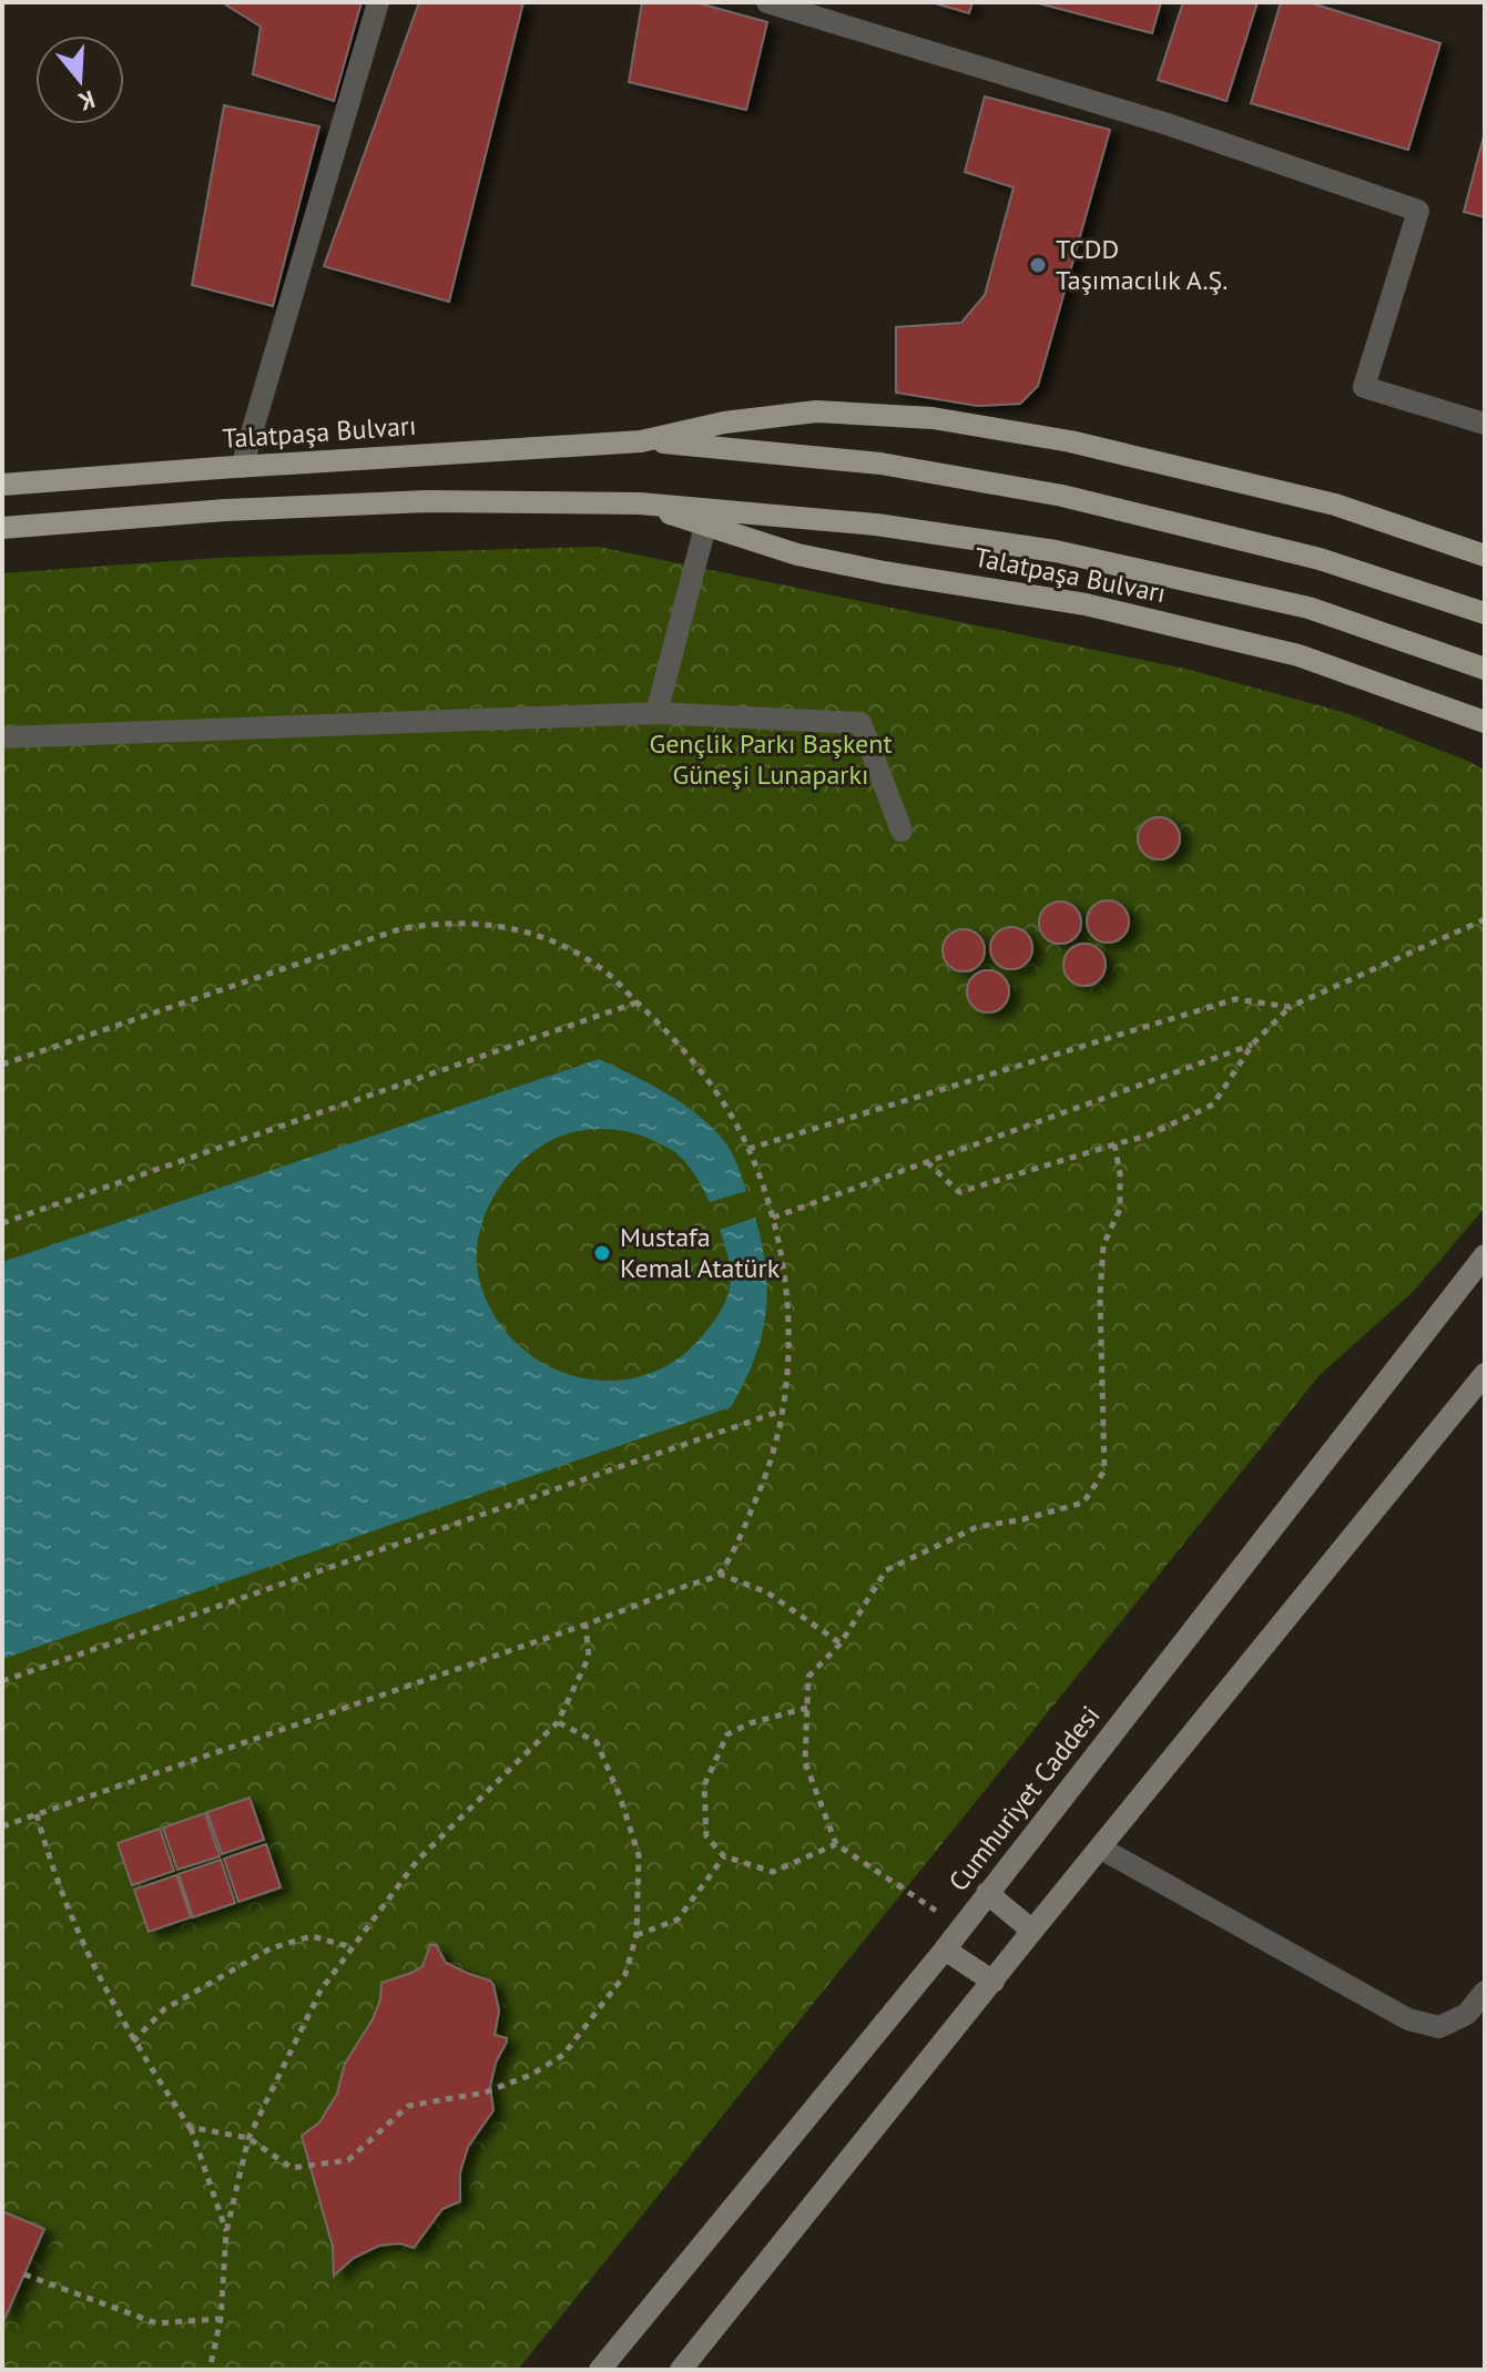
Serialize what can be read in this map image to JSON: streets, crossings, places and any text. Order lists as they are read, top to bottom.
{
  "streets": {
    "main road": ["Talatpaşa Bulvarı", "Cumhuriyet Caddesi"]
  },
  "parks": ["Gençlik Parkı Başkent Güneşi Lunaparkı"],
  "places": ["TCDD Taşımacılık A.Ş.", "Mustafa Kemal Atatürk"],
  "north": "bottom"
}
